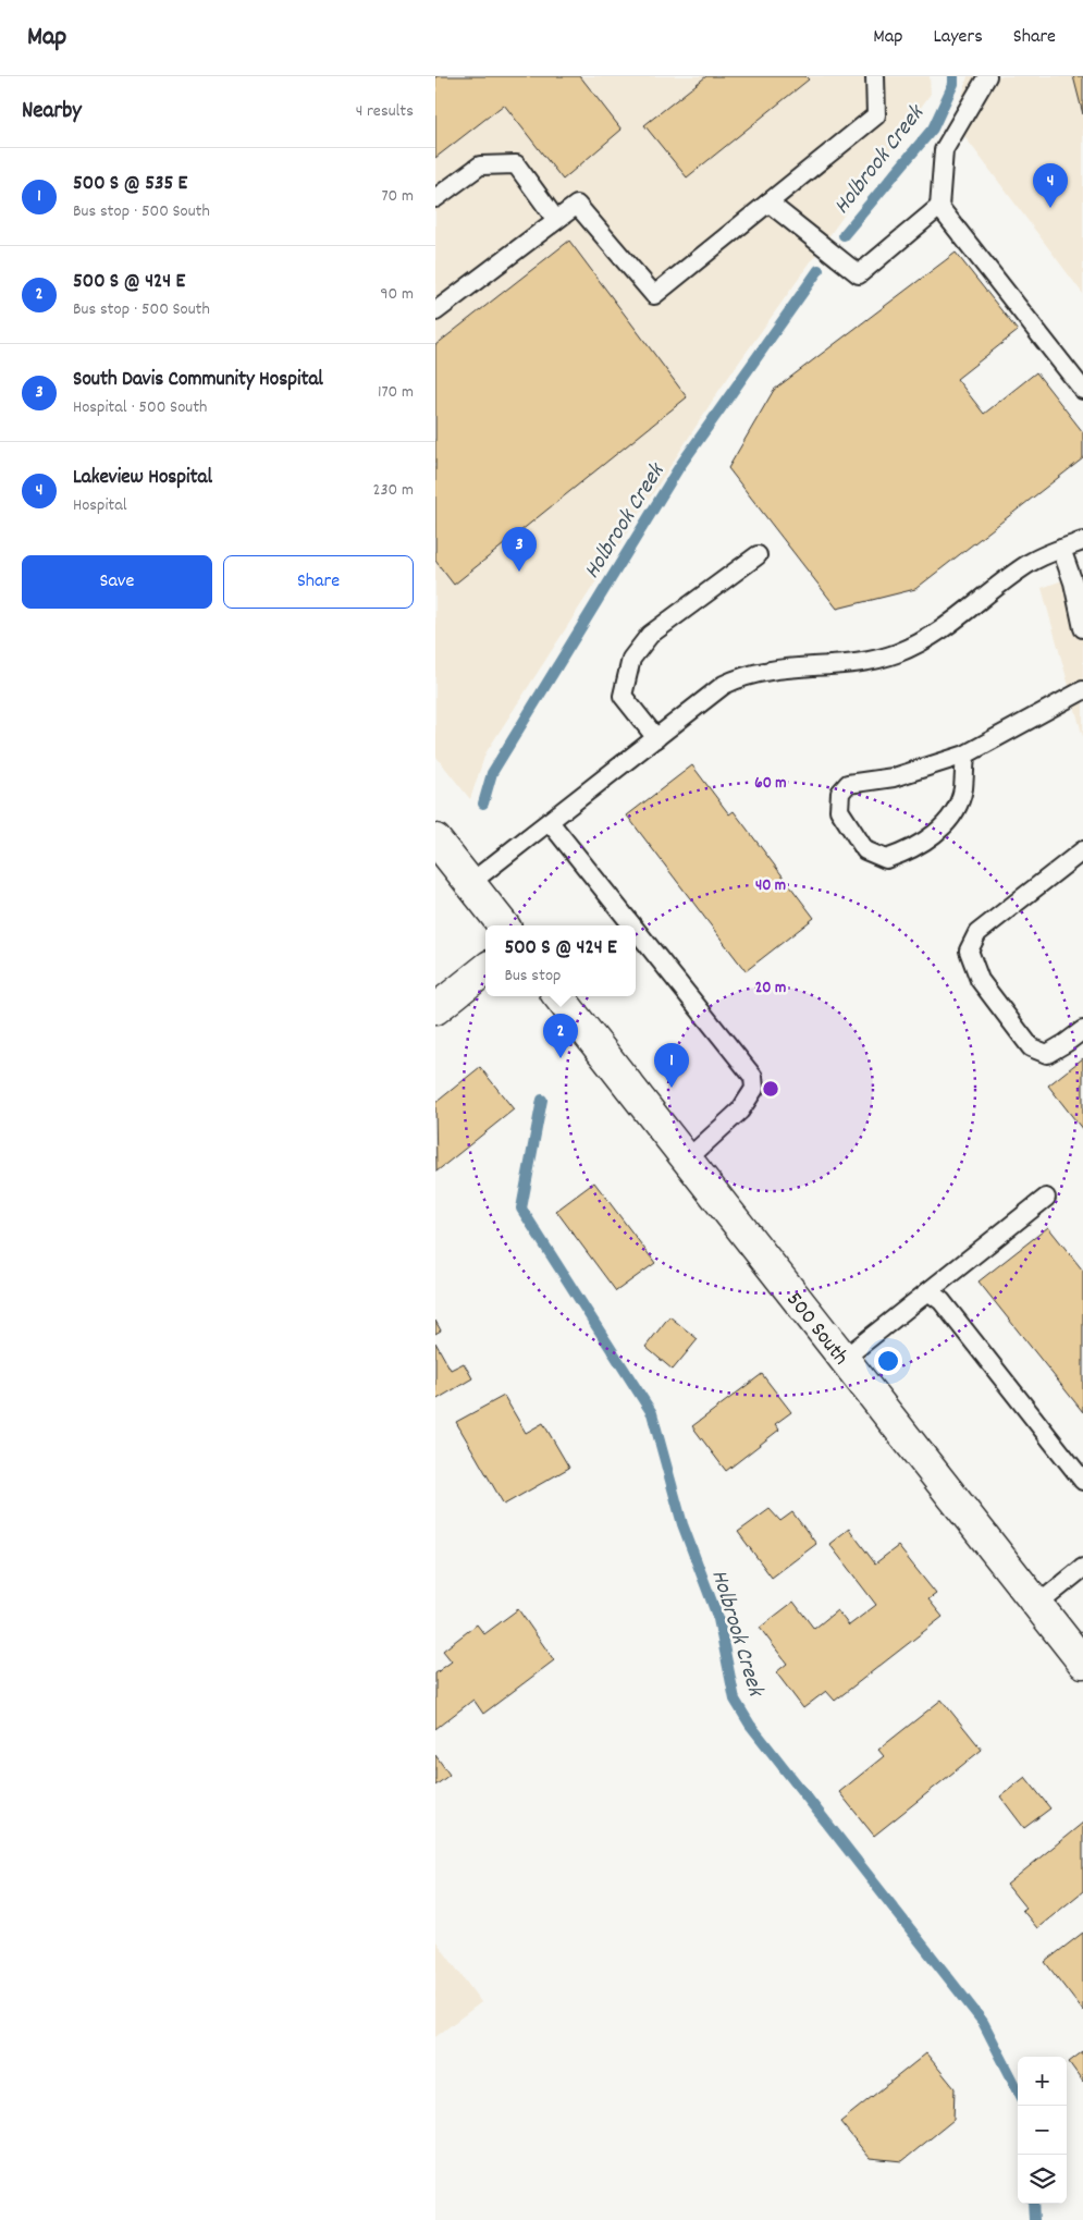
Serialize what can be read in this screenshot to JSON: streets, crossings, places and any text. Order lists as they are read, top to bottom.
{
  "streets": {
    "street": ["500 South"]
  },
  "water": ["Holbrook Creek"],
  "page": {
    "header": "Map",
    "nav": ["Map", "Layers", "Share"],
    "heading": ["Nearby", "4 results"],
    "list": [
      {
        "mark": "1",
        "name": "500 S @ 535 E",
        "note": "Bus stop · 500 South",
        "value": "70 m"
      },
      {
        "mark": "2",
        "name": "500 S @ 424 E",
        "note": "Bus stop · 500 South",
        "value": "90 m"
      },
      {
        "mark": "3",
        "name": "South Davis Community Hospital",
        "note": "Hospital · 500 South",
        "value": "170 m"
      },
      {
        "mark": "4",
        "name": "Lakeview Hospital",
        "note": "Hospital",
        "value": "230 m"
      }
    ],
    "pins": [
      "4",
      "3",
      "2",
      "1"
    ],
    "buttons": ["Save", "Share"],
    "popup": ["500 S @ 424 E", "Bus stop"],
    "map_buttons": ["+", "−"]
  },
  "rings": ["60 m", "40 m", "20 m"]
}
